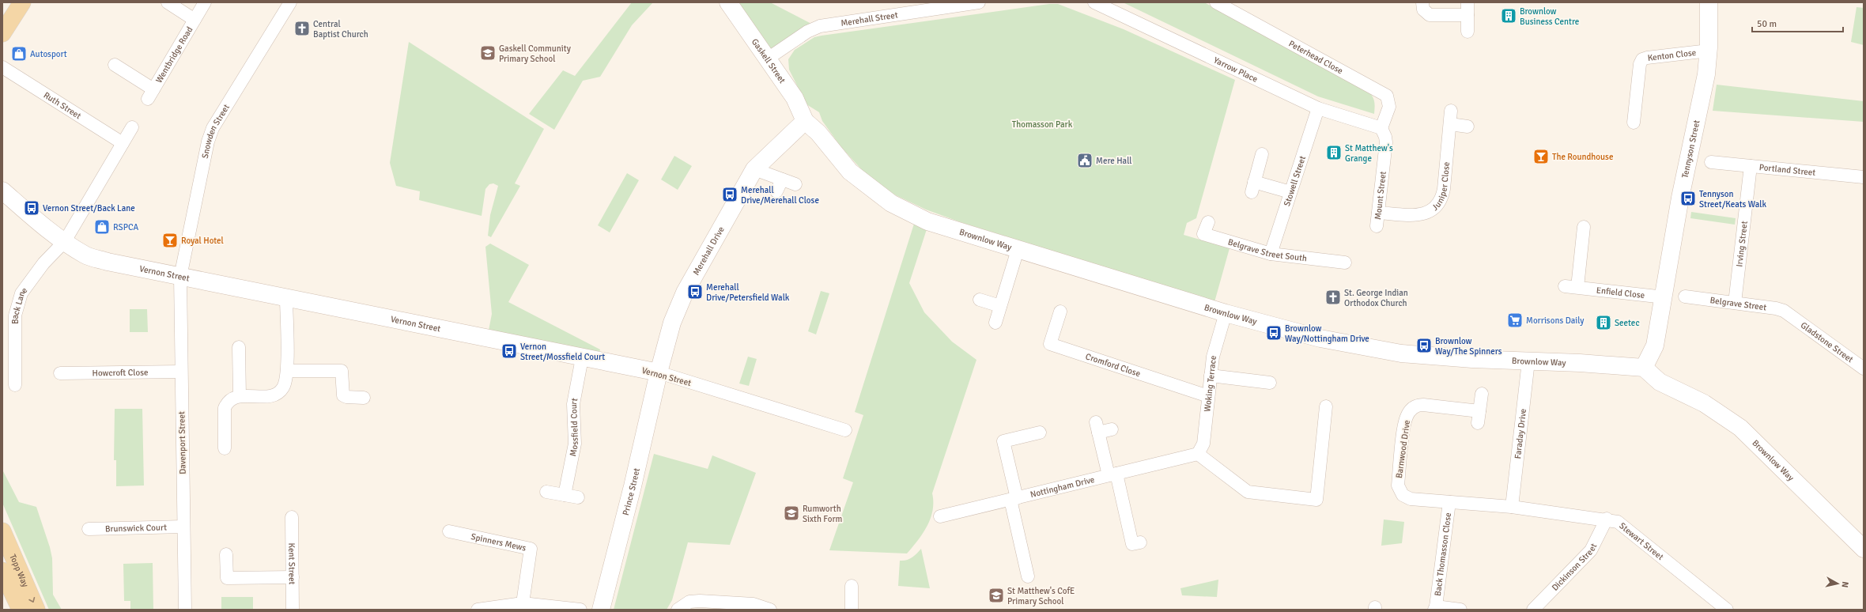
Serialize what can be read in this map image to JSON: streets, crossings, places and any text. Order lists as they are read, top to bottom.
{
  "streets": {
    "main road": ["Topp Way"],
    "street": [
      "Merehall Street",
      "Wentbridge Road",
      "Kenton Close",
      "Peterhead Close",
      "Gaskell Street",
      "Yarrow Place",
      "Ruth Street",
      "Snowden Street",
      "Tennyson Street",
      "Portland Street",
      "Stowell Street",
      "Juniper Close",
      "Mount Street",
      "Brownlow Way",
      "Irving Street",
      "Belgrave Street South",
      "Merehall Drive",
      "Vernon Street",
      "Enfield Close",
      "Belgrave Street",
      "Back Lane",
      "Gladstone Street",
      "Cromford Close",
      "Howcroft Close",
      "Woking Terrace",
      "Mossfield Court",
      "Faraday Drive",
      "Davenport Street",
      "Barnwood Drive",
      "Nottingham Drive",
      "Prince Street",
      "Brunswick Court",
      "Stewart Street",
      "Spinners Mews",
      "Back Thomasson Close",
      "Kent Street",
      "Dickinson Street"
    ]
  },
  "crossings": [
    ["Merehall Street", "Gaskell Street"],
    ["Kenton Close", "Tennyson Street"],
    ["Peterhead Close", "Yarrow Place"],
    ["Peterhead Close", "Mount Street"],
    ["Gaskell Street", "Brownlow Way"],
    ["Gaskell Street", "Merehall Drive"],
    ["Yarrow Place", "Stowell Street"],
    ["Yarrow Place", "Mount Street"],
    ["Ruth Street", "Back Lane"],
    ["Snowden Street", "Vernon Street"],
    ["Snowden Street", "Davenport Street"],
    ["Tennyson Street", "Brownlow Way"],
    ["Tennyson Street", "Enfield Close"],
    ["Portland Street", "Irving Street"],
    ["Stowell Street", "Belgrave Street South"],
    ["Juniper Close", "Mount Street"],
    ["Brownlow Way", "Merehall Drive"],
    ["Brownlow Way", "Woking Terrace"],
    ["Brownlow Way", "Faraday Drive"],
    ["Irving Street", "Belgrave Street"],
    ["Merehall Drive", "Vernon Street"],
    ["Merehall Drive", "Prince Street"],
    ["Vernon Street", "Back Lane"],
    ["Vernon Street", "Mossfield Court"],
    ["Vernon Street", "Davenport Street"],
    ["Vernon Street", "Prince Street"],
    ["Belgrave Street", "Gladstone Street"],
    ["Cromford Close", "Woking Terrace"],
    ["Howcroft Close", "Davenport Street"],
    ["Woking Terrace", "Nottingham Drive"],
    ["Faraday Drive", "Barnwood Drive"],
    ["Faraday Drive", "Stewart Street"],
    ["Davenport Street", "Brunswick Court"],
    ["Barnwood Drive", "Stewart Street"],
    ["Barnwood Drive", "Back Thomasson Close"],
    ["Stewart Street", "Dickinson Street"]
  ],
  "parks": ["Thomasson Park"],
  "places": {
    "building": ["Brownlow Business Centre", "St Matthew's Grange", "Seetec"],
    "church": ["Central Baptist Church", "St. George Indian Orthodox Church"],
    "school or university": ["Gaskell Community Primary School", "Rumworth Sixth Form", "St Matthew's CofE Primary School"],
    "shop": ["Autosport", "RSPCA"],
    "bar": ["The Roundhouse", "Royal Hotel"],
    "public building": ["Mere Hall"],
    "bus stop": [
      "Merehall Drive/Merehall Close",
      "Tennyson Street/Keats Walk",
      "Vernon Street/Back Lane",
      "Merehall Drive/Petersfield Walk",
      "Brownlow Way/Nottingham Drive",
      "Brownlow Way/The Spinners",
      "Vernon Street/Mossfield Court"
    ],
    "supermarket": ["Morrisons Daily"]
  },
  "scale_bar": "50 m",
  "north": "right"
}
